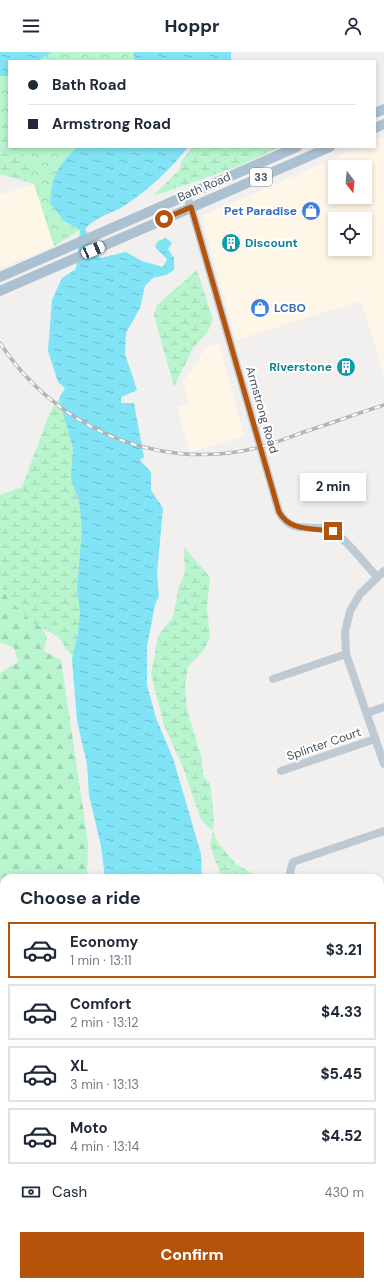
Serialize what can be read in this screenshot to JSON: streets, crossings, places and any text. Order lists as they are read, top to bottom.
{
  "streets": {
    "main road": ["33", "Bath Road"],
    "street": ["Armstrong Road", "Splinter Court"]
  },
  "crossings": [
    ["Bath Road", "Armstrong Road"]
  ],
  "places": {
    "shop": ["Pet Paradise", "LCBO"],
    "building": ["Discount", "Riverstone"]
  },
  "north": "bottom",
  "page": {
    "header": "Hoppr",
    "banner": ["Bath Road", "Armstrong Road"],
    "bubble": "2 min",
    "heading": "Choose a ride",
    "list": [
      {
        "name": "Economy",
        "note": "1 min · 13:11",
        "value": "$3.21"
      },
      {
        "name": "Comfort",
        "note": "2 min · 13:12",
        "value": "$4.33"
      },
      {
        "name": "XL",
        "note": "3 min · 13:13",
        "value": "$5.45"
      },
      {
        "name": "Moto",
        "note": "4 min · 13:14",
        "value": "$4.52"
      }
    ],
    "pay": ["Cash", "430 m"],
    "buttons": "Confirm"
  }
}
